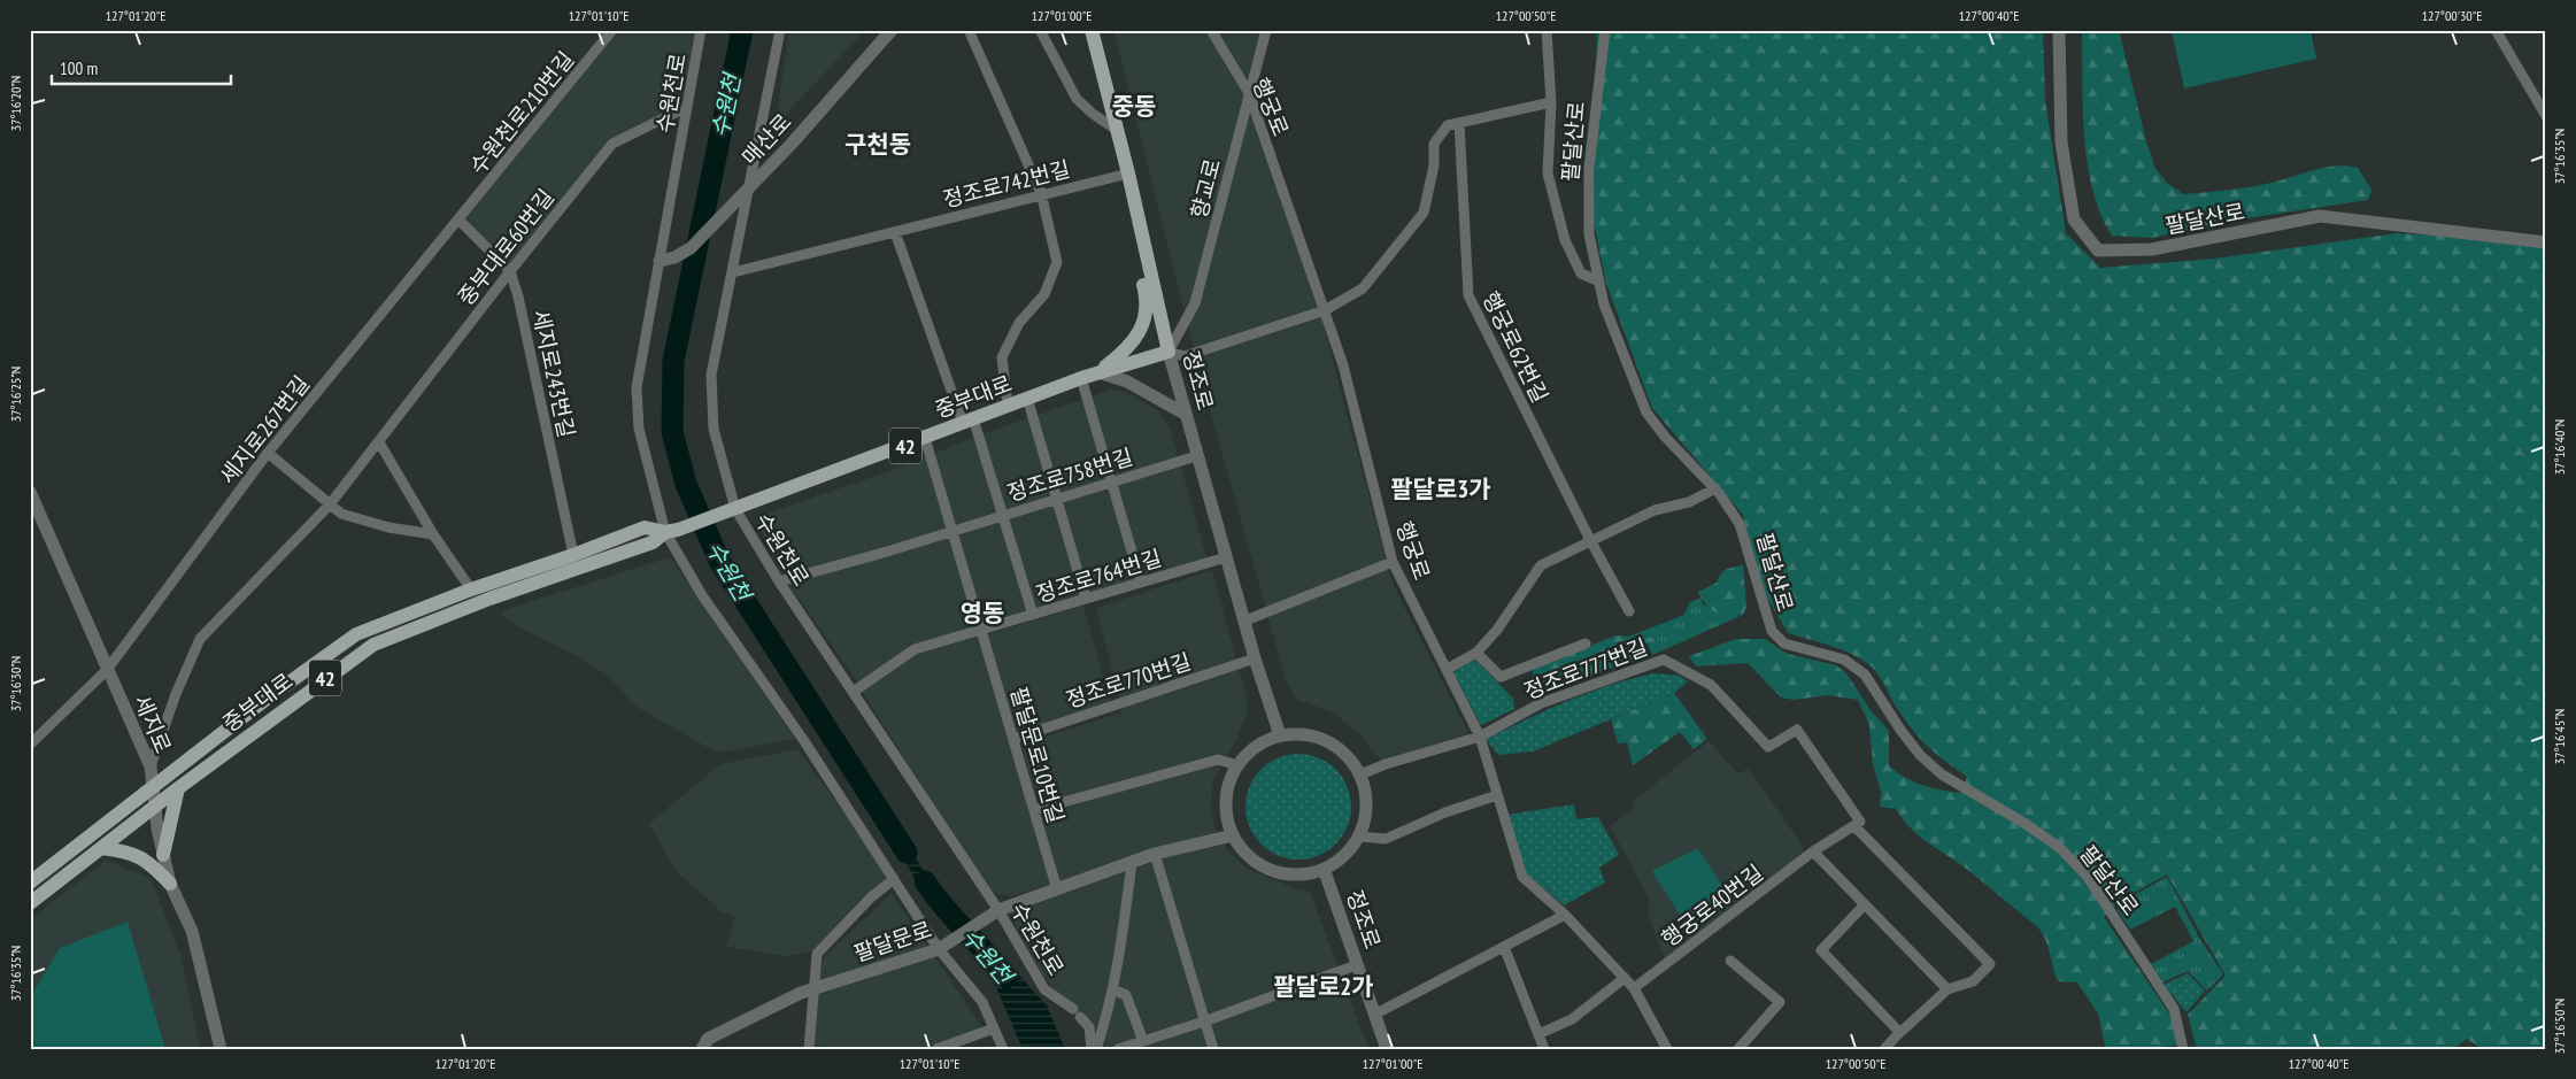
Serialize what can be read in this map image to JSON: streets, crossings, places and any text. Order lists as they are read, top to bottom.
{
  "streets": {
    "main road": ["정조로", "중부대로", "42"],
    "street": [
      "수원천로",
      "행궁로",
      "수원천로210번길",
      "매산로",
      "팔달산로",
      "정조로742번길",
      "향교로",
      "중부대로60번길",
      "행궁로62번길",
      "세지로243번길",
      "세지로267번길",
      "정조로758번길",
      "정조로764번길",
      "정조로777번길",
      "정조로770번길",
      "세지로",
      "팔달문로10번길",
      "행궁로40번길",
      "팔달문로"
    ]
  },
  "crossings": [
    ["수원천로", "매산로"],
    ["수원천로", "정조로742번길"],
    ["수원천로", "중부대로60번길"],
    ["수원천로", "중부대로"],
    ["수원천로", "정조로758번길"],
    ["수원천로", "정조로764번길"],
    ["수원천로", "팔달문로"],
    ["행궁로", "향교로"],
    ["행궁로", "정조로777번길"],
    ["행궁로", "행궁로40번길"],
    ["수원천로210번길", "세지로243번길"],
    ["수원천로210번길", "세지로267번길"],
    ["정조로742번길", "정조로"],
    ["향교로", "정조로"],
    ["향교로", "중부대로"],
    ["중부대로60번길", "세지로243번길"],
    ["중부대로60번길", "세지로"],
    ["세지로243번길", "중부대로"],
    ["세지로243번길", "세지로267번길"],
    ["정조로", "중부대로"],
    ["정조로", "정조로758번길"],
    ["정조로", "정조로764번길"],
    ["정조로", "정조로777번길"],
    ["정조로", "정조로770번길"],
    ["정조로", "팔달문로"],
    ["중부대로", "세지로"],
    ["중부대로", "팔달문로10번길"],
    ["세지로267번길", "세지로"],
    ["정조로758번길", "팔달문로10번길"],
    ["정조로764번길", "팔달문로10번길"],
    ["정조로777번길", "행궁로40번길"],
    ["정조로777번길", "팔달문로"],
    ["정조로770번길", "팔달문로10번길"],
    ["팔달문로10번길", "팔달문로"]
  ],
  "districts": [
    "중동",
    "구천동",
    "팔달로3가",
    "영동",
    "팔달로2가"
  ],
  "water": ["수원천"],
  "scale_bar": "100 m",
  "coordinates": [
    "127°01'20\"E",
    "127°01'10\"E",
    "127°01'00\"E",
    "127°00'50\"E",
    "127°00'40\"E",
    "127°00'30\"E",
    "37°16'20\"N",
    "37°16'35\"N",
    "37°16'25\"N",
    "37°16'40\"N",
    "37°16'30\"N",
    "37°16'45\"N",
    "37°16'50\"N"
  ]
}
